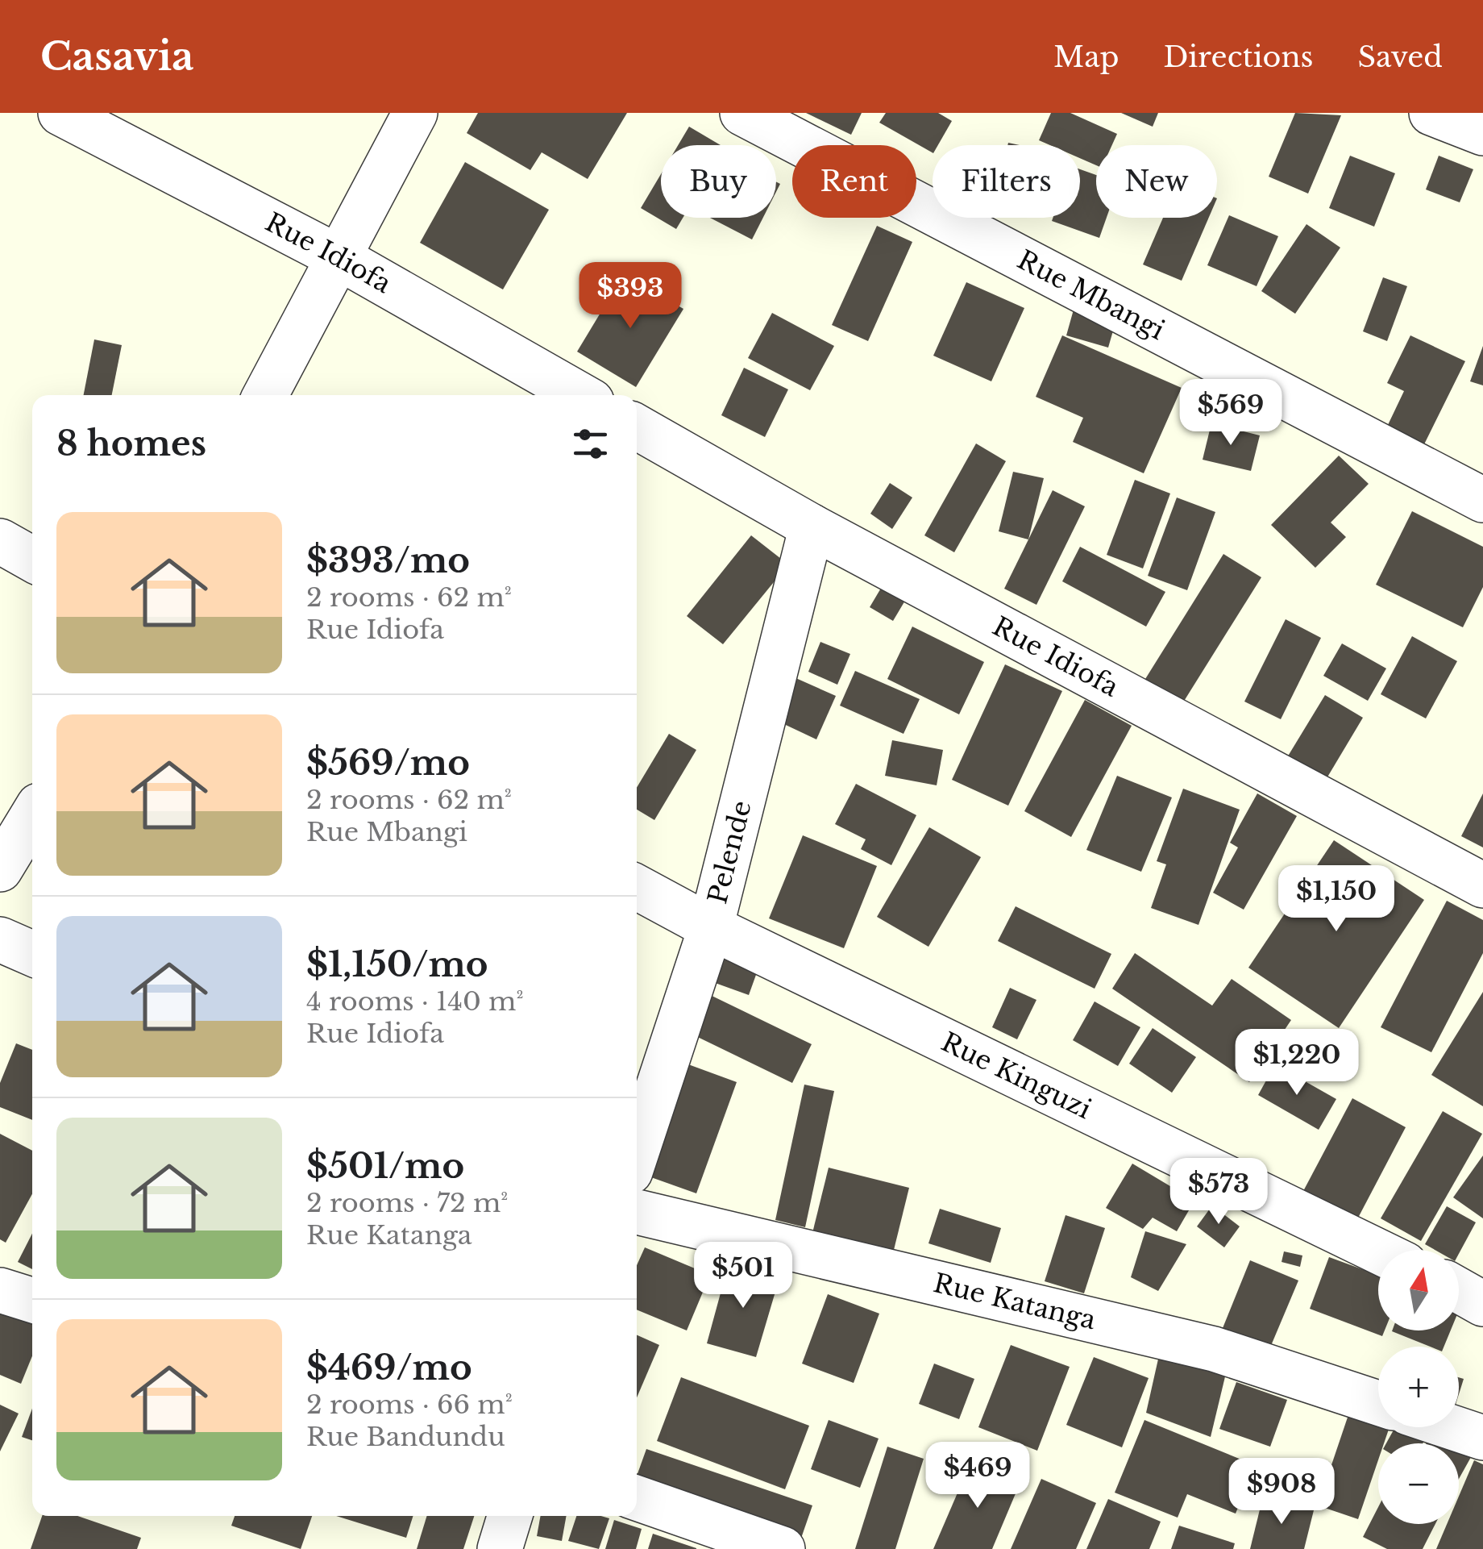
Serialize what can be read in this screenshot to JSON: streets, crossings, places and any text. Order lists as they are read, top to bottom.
{
  "streets": {
    "street": [
      "Rue Idiofa",
      "Rue Mbangi",
      "Pelende",
      "Rue Kinguzi",
      "Rue Katanga"
    ]
  },
  "crossings": [
    ["Rue Idiofa", "Pelende"],
    ["Pelende", "Rue Kinguzi"]
  ],
  "north": "top",
  "page": {
    "header": "Casavia",
    "nav": ["Map", "Directions", "Saved"],
    "chip": [
      "Buy",
      "Rent",
      "Filters",
      "New"
    ],
    "price": [
      "$393",
      "$569",
      "$1,150",
      "$1,220",
      "$573",
      "$501",
      "$469",
      "$908"
    ],
    "heading": "8 homes",
    "list": [
      {
        "name": "$393/mo",
        "note": "2 rooms · 62 m² · Rue Idiofa"
      },
      {
        "name": "$569/mo",
        "note": "2 rooms · 62 m² · Rue Mbangi"
      },
      {
        "name": "$1,150/mo",
        "note": "4 rooms · 140 m² · Rue Idiofa"
      },
      {
        "name": "$501/mo",
        "note": "2 rooms · 72 m² · Rue Katanga"
      },
      {
        "name": "$469/mo",
        "note": "2 rooms · 66 m² · Rue Bandundu"
      }
    ],
    "map_buttons": ["+", "−"]
  }
}
